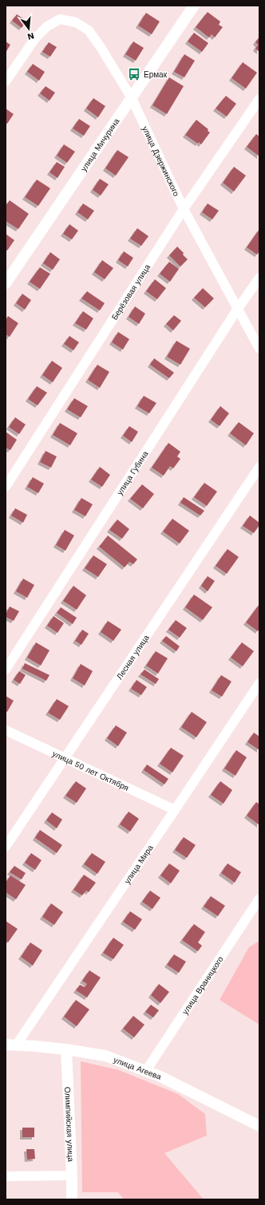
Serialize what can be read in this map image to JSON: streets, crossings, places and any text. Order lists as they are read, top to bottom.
{
  "streets": {
    "street": [
      "улица Мичурина",
      "улица Дзержинского",
      "Берёзовая улица",
      "улица Губина",
      "Лесная улица",
      "улица 50 лет Октября",
      "улица Мира",
      "улица Враницкого",
      "улица Агеева",
      "Олимпийская улица"
    ]
  },
  "crossings": [
    ["улица Мичурина", "улица Дзержинского"],
    ["улица Дзержинского", "Берёзовая улица"],
    ["улица Дзержинского", "улица Губина"],
    ["Лесная улица", "улица 50 лет Октября"],
    ["улица 50 лет Октября", "улица Мира"],
    ["улица Мира", "улица Агеева"],
    ["улица Враницкого", "улица Агеева"],
    ["улица Агеева", "Олимпийская улица"]
  ],
  "places": {
    "bus stop": ["Ермак"]
  },
  "north": "bottom"
}
